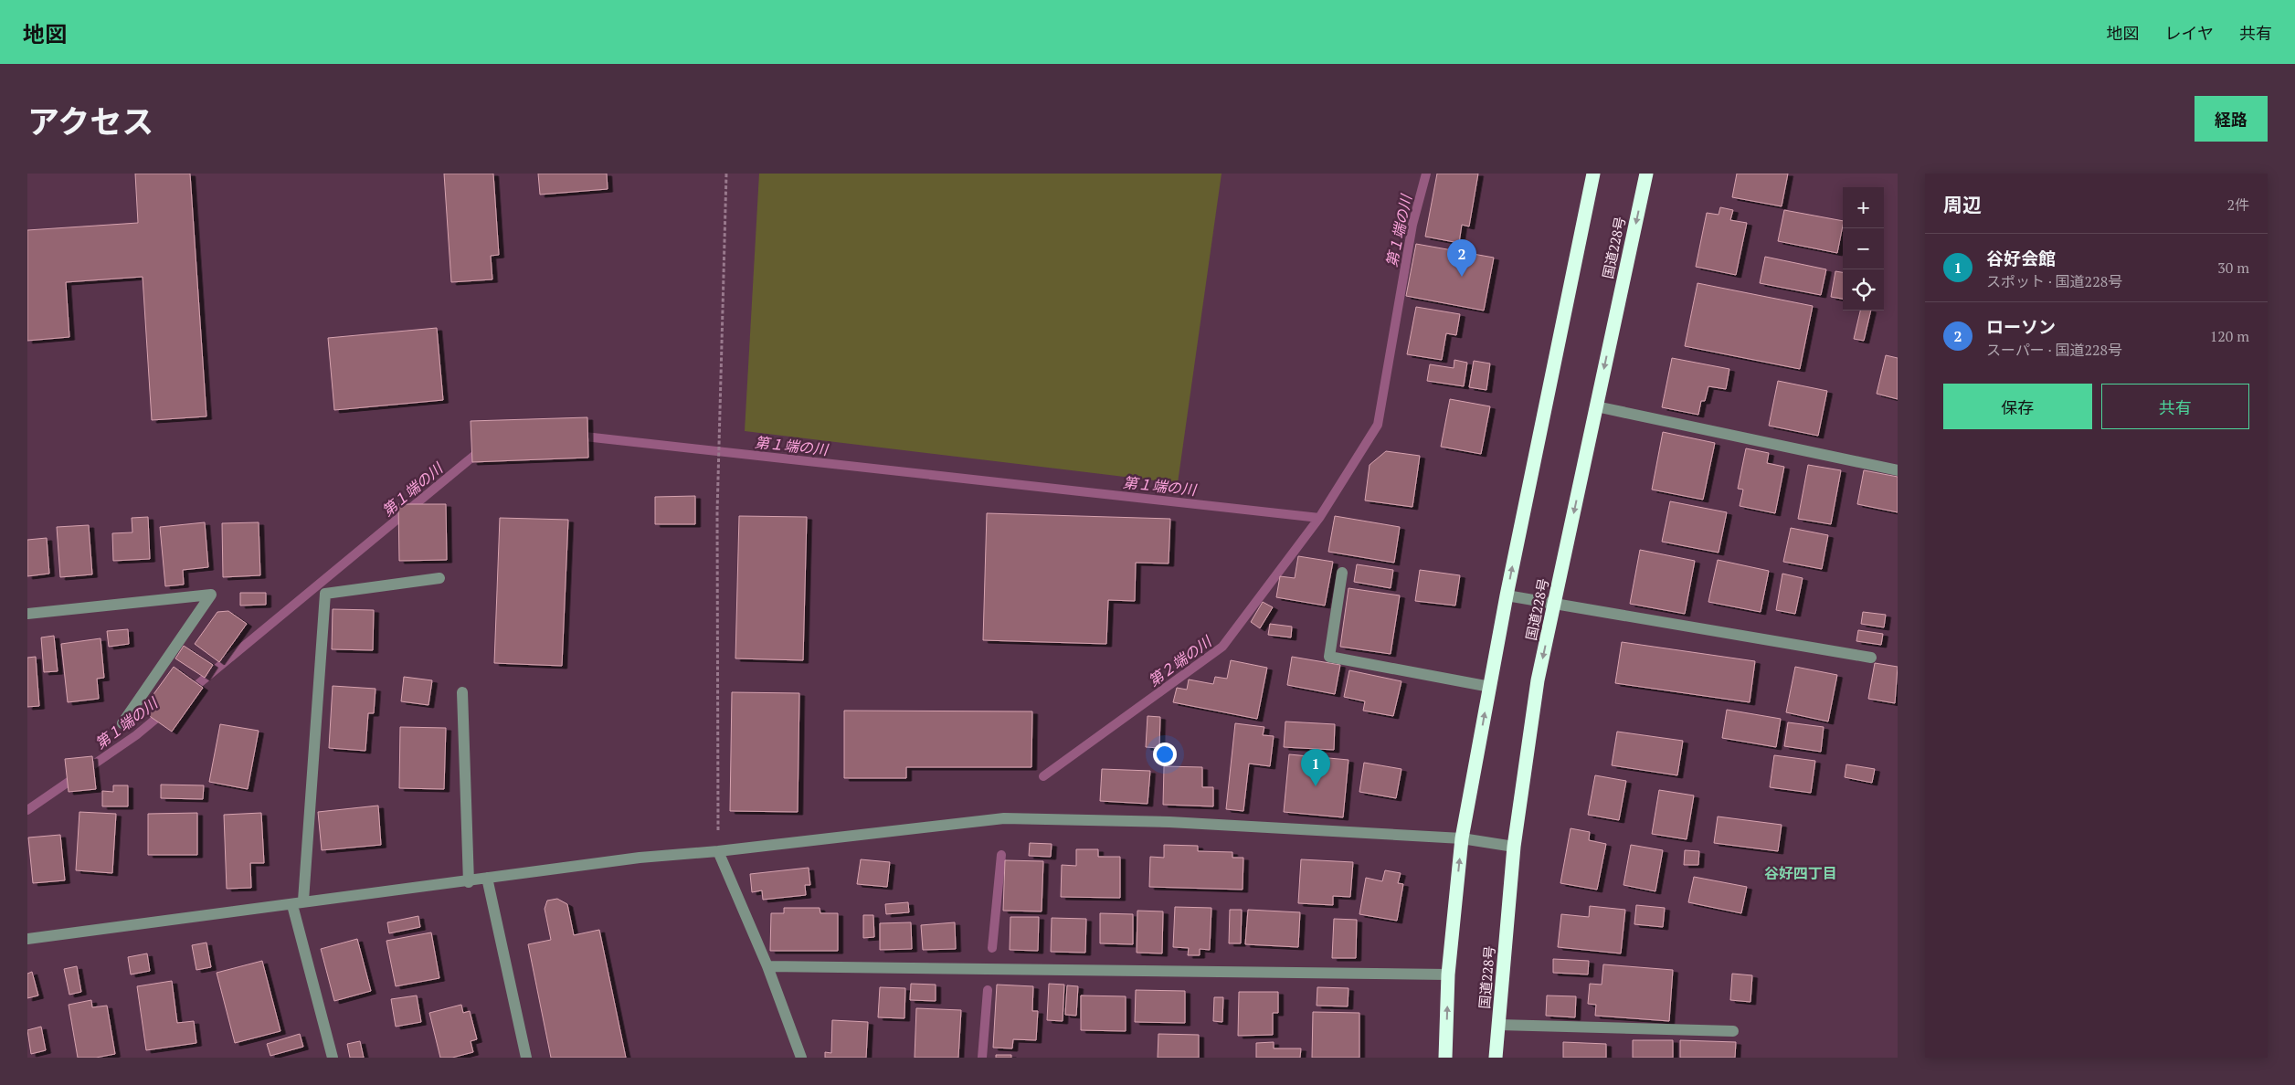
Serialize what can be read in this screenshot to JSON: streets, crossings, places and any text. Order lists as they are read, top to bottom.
{
  "streets": {
    "highway": ["国道228号"]
  },
  "districts": ["谷好四丁目"],
  "water": ["第１端の川", "第２端の川"],
  "page": {
    "header": "地図",
    "nav": ["地図", "レイヤ", "共有"],
    "title": "アクセス",
    "buttons": [
      "経路",
      ["保存", "共有"]
    ],
    "heading": ["周辺", "2件"],
    "map_buttons": ["+", "−"],
    "list": [
      {
        "mark": "1",
        "name": "谷好会館",
        "note": "スポット · 国道228号",
        "value": "30 m"
      },
      {
        "mark": "2",
        "name": "ローソン",
        "note": "スーパー · 国道228号",
        "value": "120 m"
      }
    ],
    "pins": ["2", "1"]
  }
}
